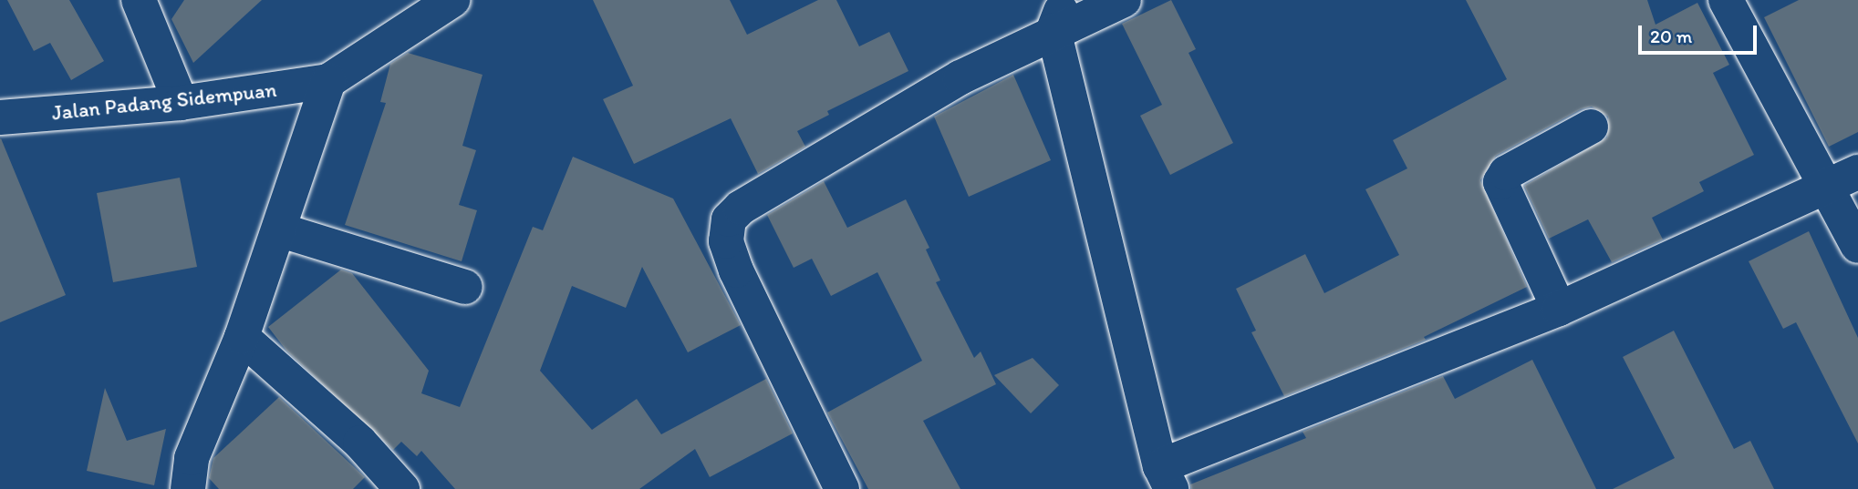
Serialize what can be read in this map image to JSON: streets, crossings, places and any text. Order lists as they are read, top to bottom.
{
  "streets": {
    "street": ["Jalan Padang Sidempuan"]
  },
  "scale_bar": "20 m"
}
